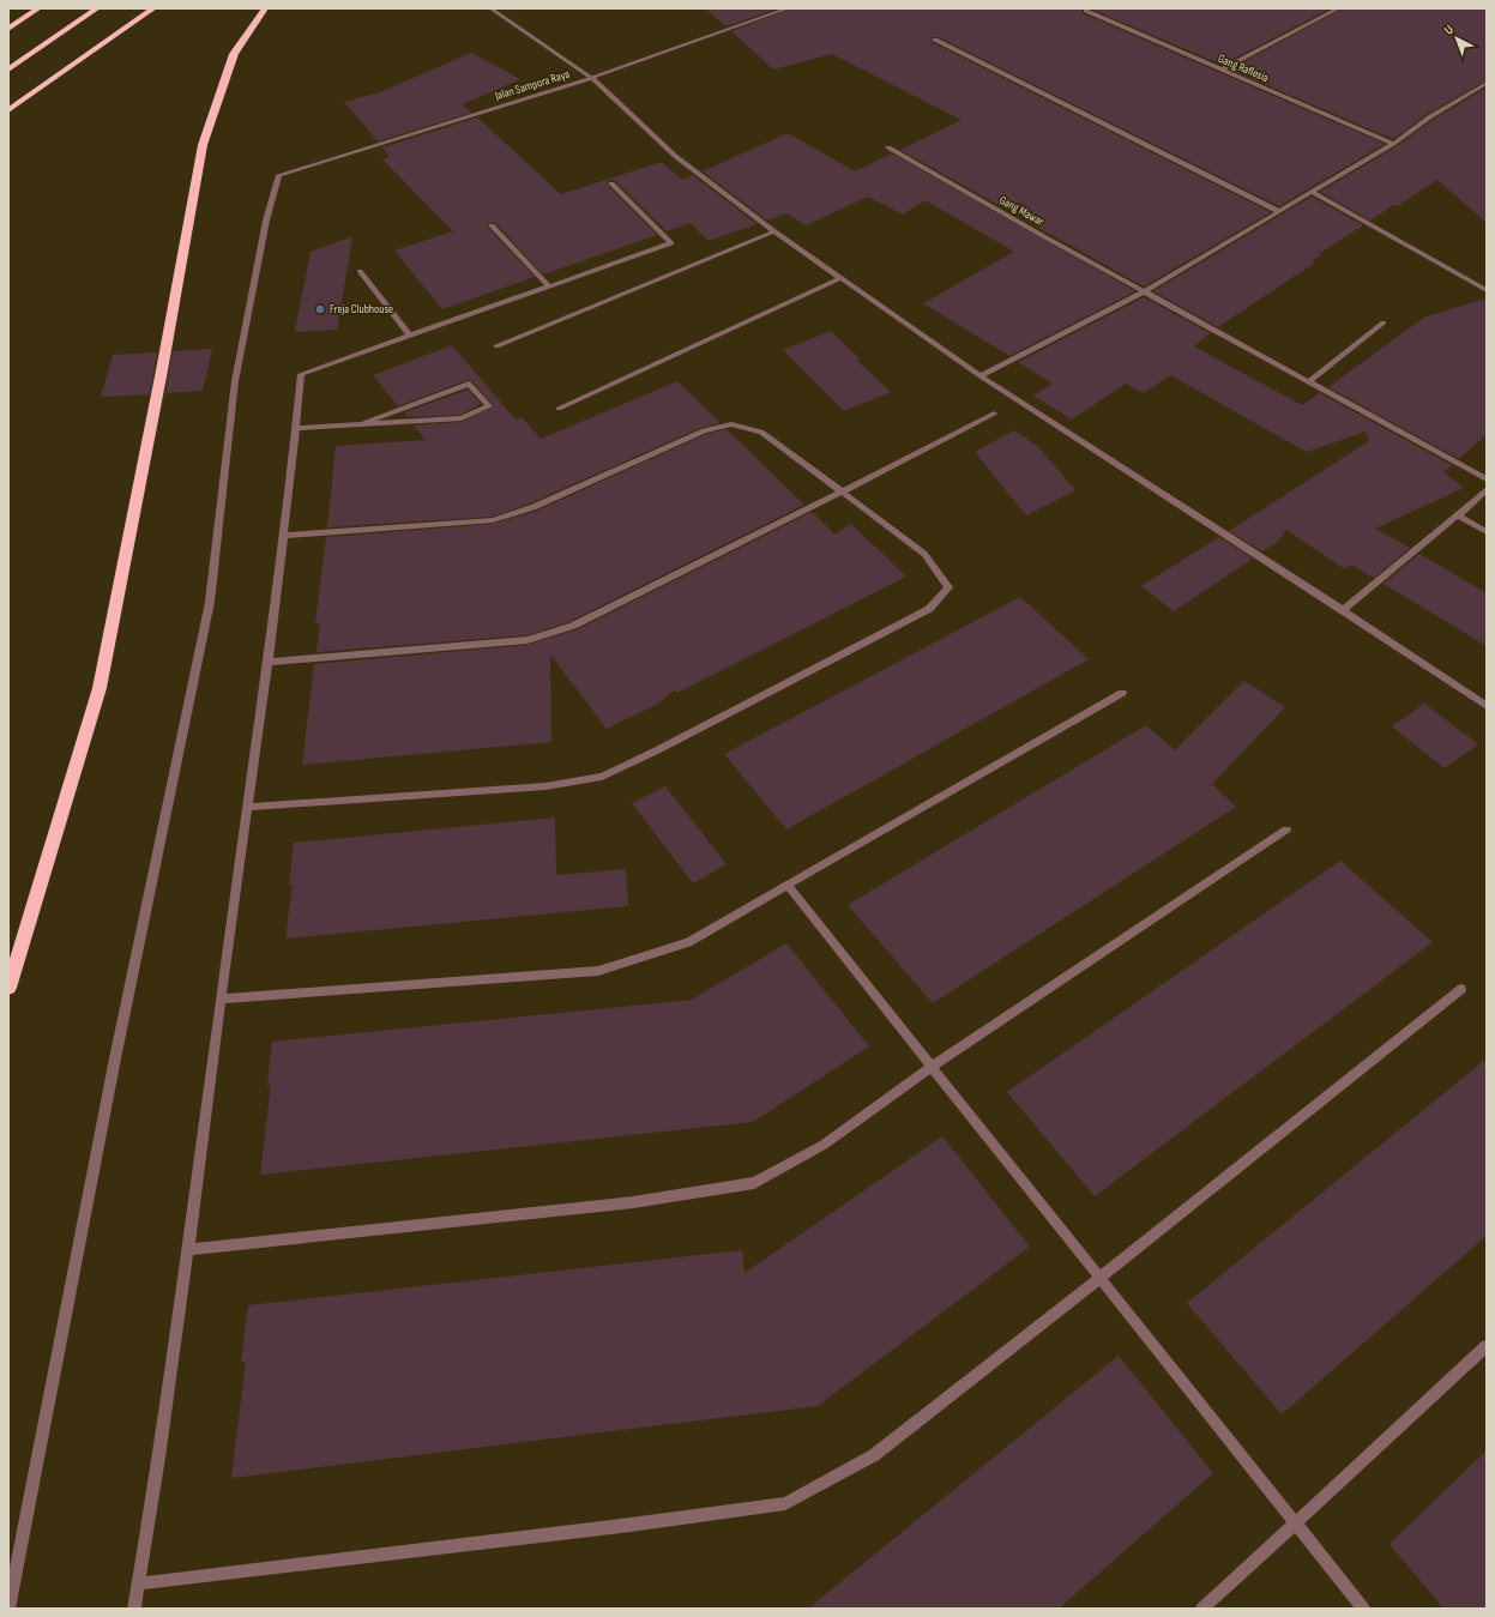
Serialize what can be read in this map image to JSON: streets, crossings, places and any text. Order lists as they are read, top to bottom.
{
  "streets": {
    "street": ["Gang Raflesia", "Jalan Sampora Raya", "Gang Mawar"]
  },
  "places": ["Freja Clubhouse"],
  "north": "top left"
}
